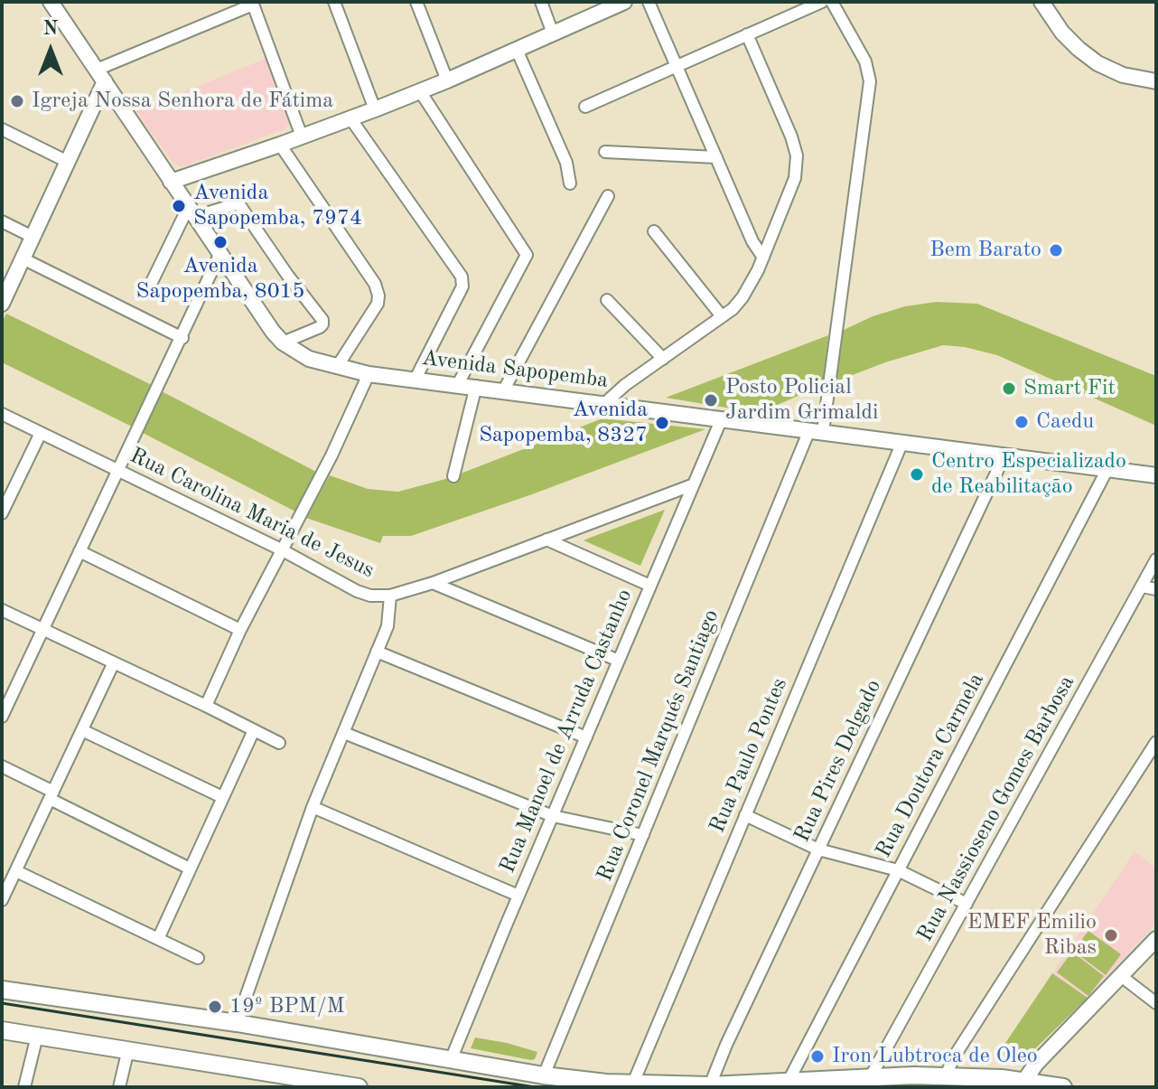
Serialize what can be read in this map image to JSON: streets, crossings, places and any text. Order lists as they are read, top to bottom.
{
  "streets": {
    "main road": ["Avenida Sapopemba"],
    "street": [
      "Rua Carolina Maria de Jesus",
      "Rua Manoel de Arruda Castanho",
      "Rua Coronel Marqués Santiago",
      "Rua Paulo Pontes",
      "Rua Pires Delgado",
      "Rua Doutora Carmela",
      "Rua Nassioseno Gomes Barbosa"
    ]
  },
  "crossings": [
    ["Avenida Sapopemba", "Rua Manoel de Arruda Castanho"],
    ["Avenida Sapopemba", "Rua Coronel Marqués Santiago"],
    ["Avenida Sapopemba", "Rua Paulo Pontes"],
    ["Avenida Sapopemba", "Rua Pires Delgado"],
    ["Avenida Sapopemba", "Rua Doutora Carmela"],
    ["Rua Carolina Maria de Jesus", "Rua Manoel de Arruda Castanho"]
  ],
  "places": [
    "Igreja Nossa Senhora de Fátima",
    "Avenida Sapopemba, 7974",
    "Avenida Sapopemba, 8015",
    "Bem Barato",
    "Smart Fit",
    "Posto Policial Jardim Grimaldi",
    "Caedu",
    "Avenida Sapopemba, 8327",
    "Centro Especializado de Reabilitação",
    "EMEF Emilio Ribas",
    "19º BPM/M",
    "Iron Lubtroca de Oleo"
  ],
  "north": "top"
}
